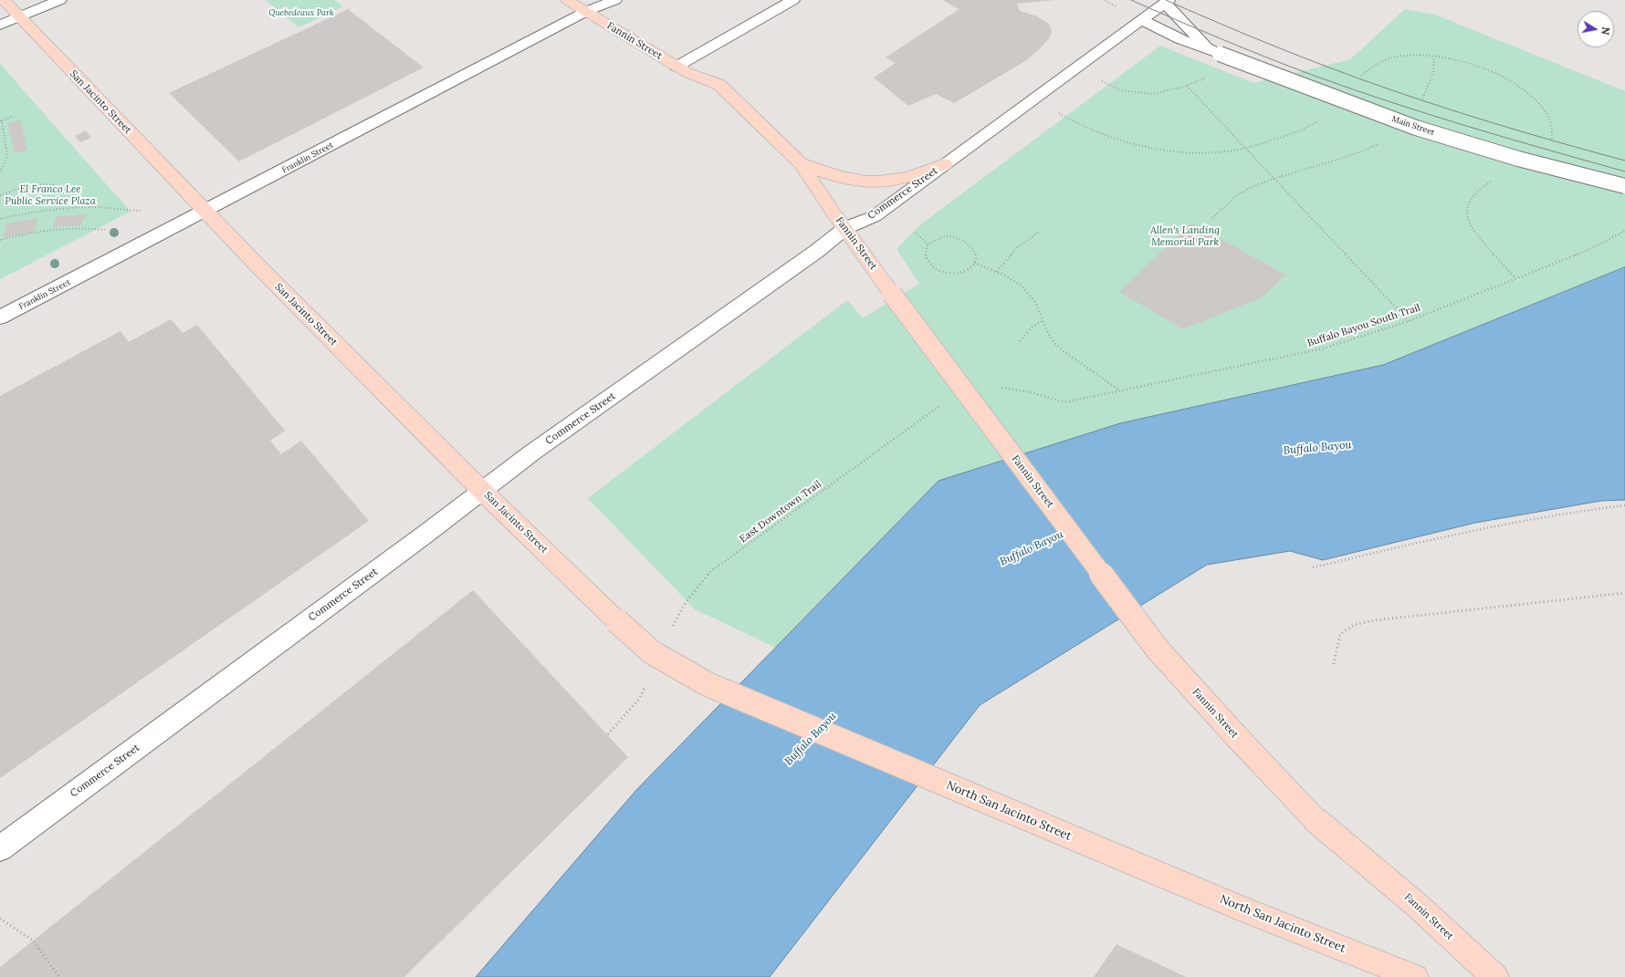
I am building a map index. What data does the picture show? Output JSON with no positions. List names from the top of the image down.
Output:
{
  "streets": {
    "main road": ["Fannin Street", "San Jacinto Street", "North San Jacinto Street"],
    "street": ["Main Street", "Franklin Street", "Commerce Street"],
    "path": ["Buffalo Bayou South Trail", "East Downtown Trail"]
  },
  "crossings": [
    ["Fannin Street", "Franklin Street"],
    ["Fannin Street", "Commerce Street"],
    ["San Jacinto Street", "Franklin Street"],
    ["San Jacinto Street", "Commerce Street"],
    ["San Jacinto Street", "North San Jacinto Street"],
    ["Main Street", "Commerce Street"]
  ],
  "water": ["Buffalo Bayou"],
  "parks": ["Quebedeaux Park", "El Franco Lee Public Service Plaza", "Allen's Landing Memorial Park"],
  "north": "right"
}
